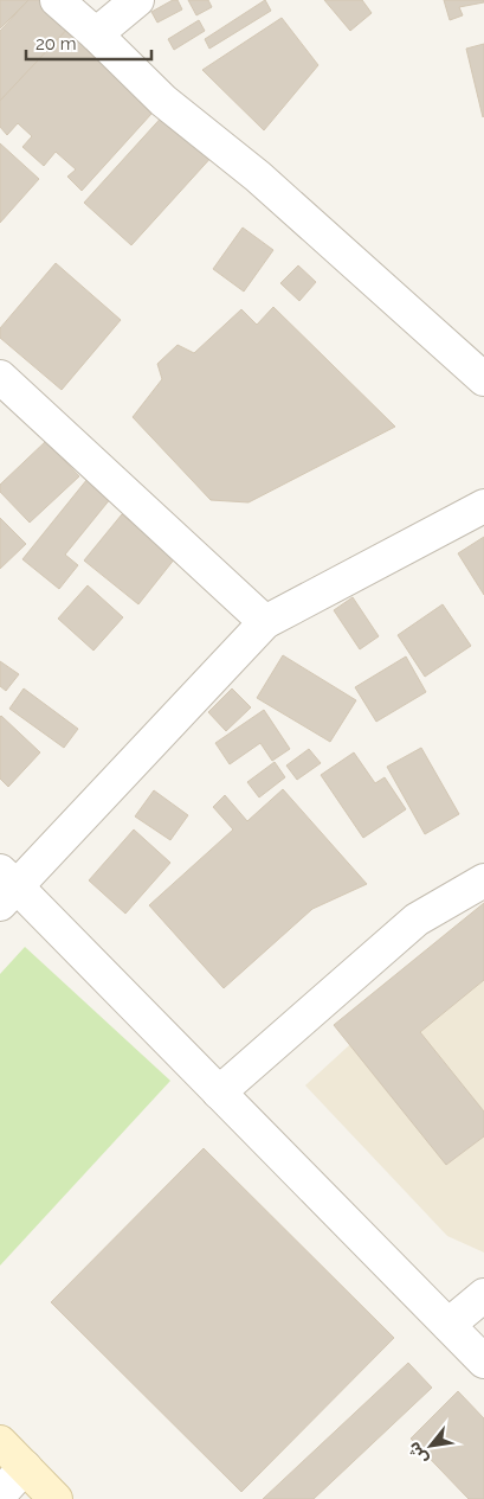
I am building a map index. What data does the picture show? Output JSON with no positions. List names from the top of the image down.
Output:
{
  "scale_bar": "20 m",
  "north": "bottom left"
}
